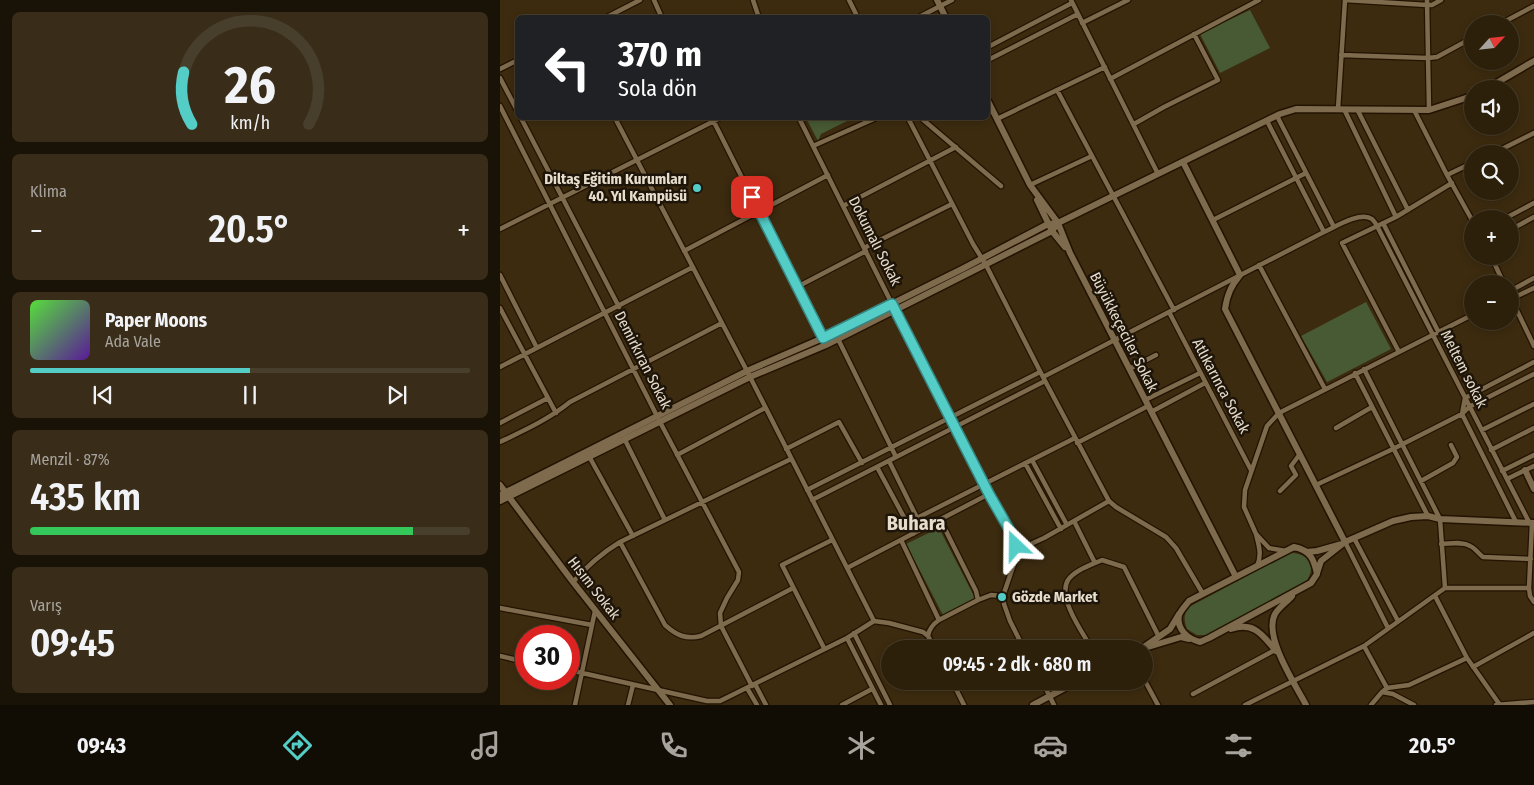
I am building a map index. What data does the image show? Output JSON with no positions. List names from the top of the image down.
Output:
{
  "streets": {
    "street": [
      "Dokumalı Sokak",
      "Büyükkeçeciler Sokak",
      "Demirkıran Sokak",
      "Meltem sokak",
      "Atlıkarınca Sokak",
      "Hısım Sokak"
    ]
  },
  "districts": ["Buhara"],
  "places": ["Diltaş Eğitim Kurumları 40. Yıl Kampüsü", "Gözde Market"],
  "north": "top right",
  "page": {
    "map_buttons": ["+", "−"],
    "turn": ["370 m", "Sola dön"],
    "tile": [
      "Klima",
      ["Menzil · 87%", "435 km"],
      ["Varış", "09:45"]
    ],
    "heat": ["−", "20.5°", "+"],
    "song": ["Paper Moons", "Ada Vale"],
    "limit": "30",
    "trip": "09:45 · 2 dk · 680 m",
    "tabs": ["09:43", "20.5°"],
    "gauge": ["26", "km/h"]
  }
}
